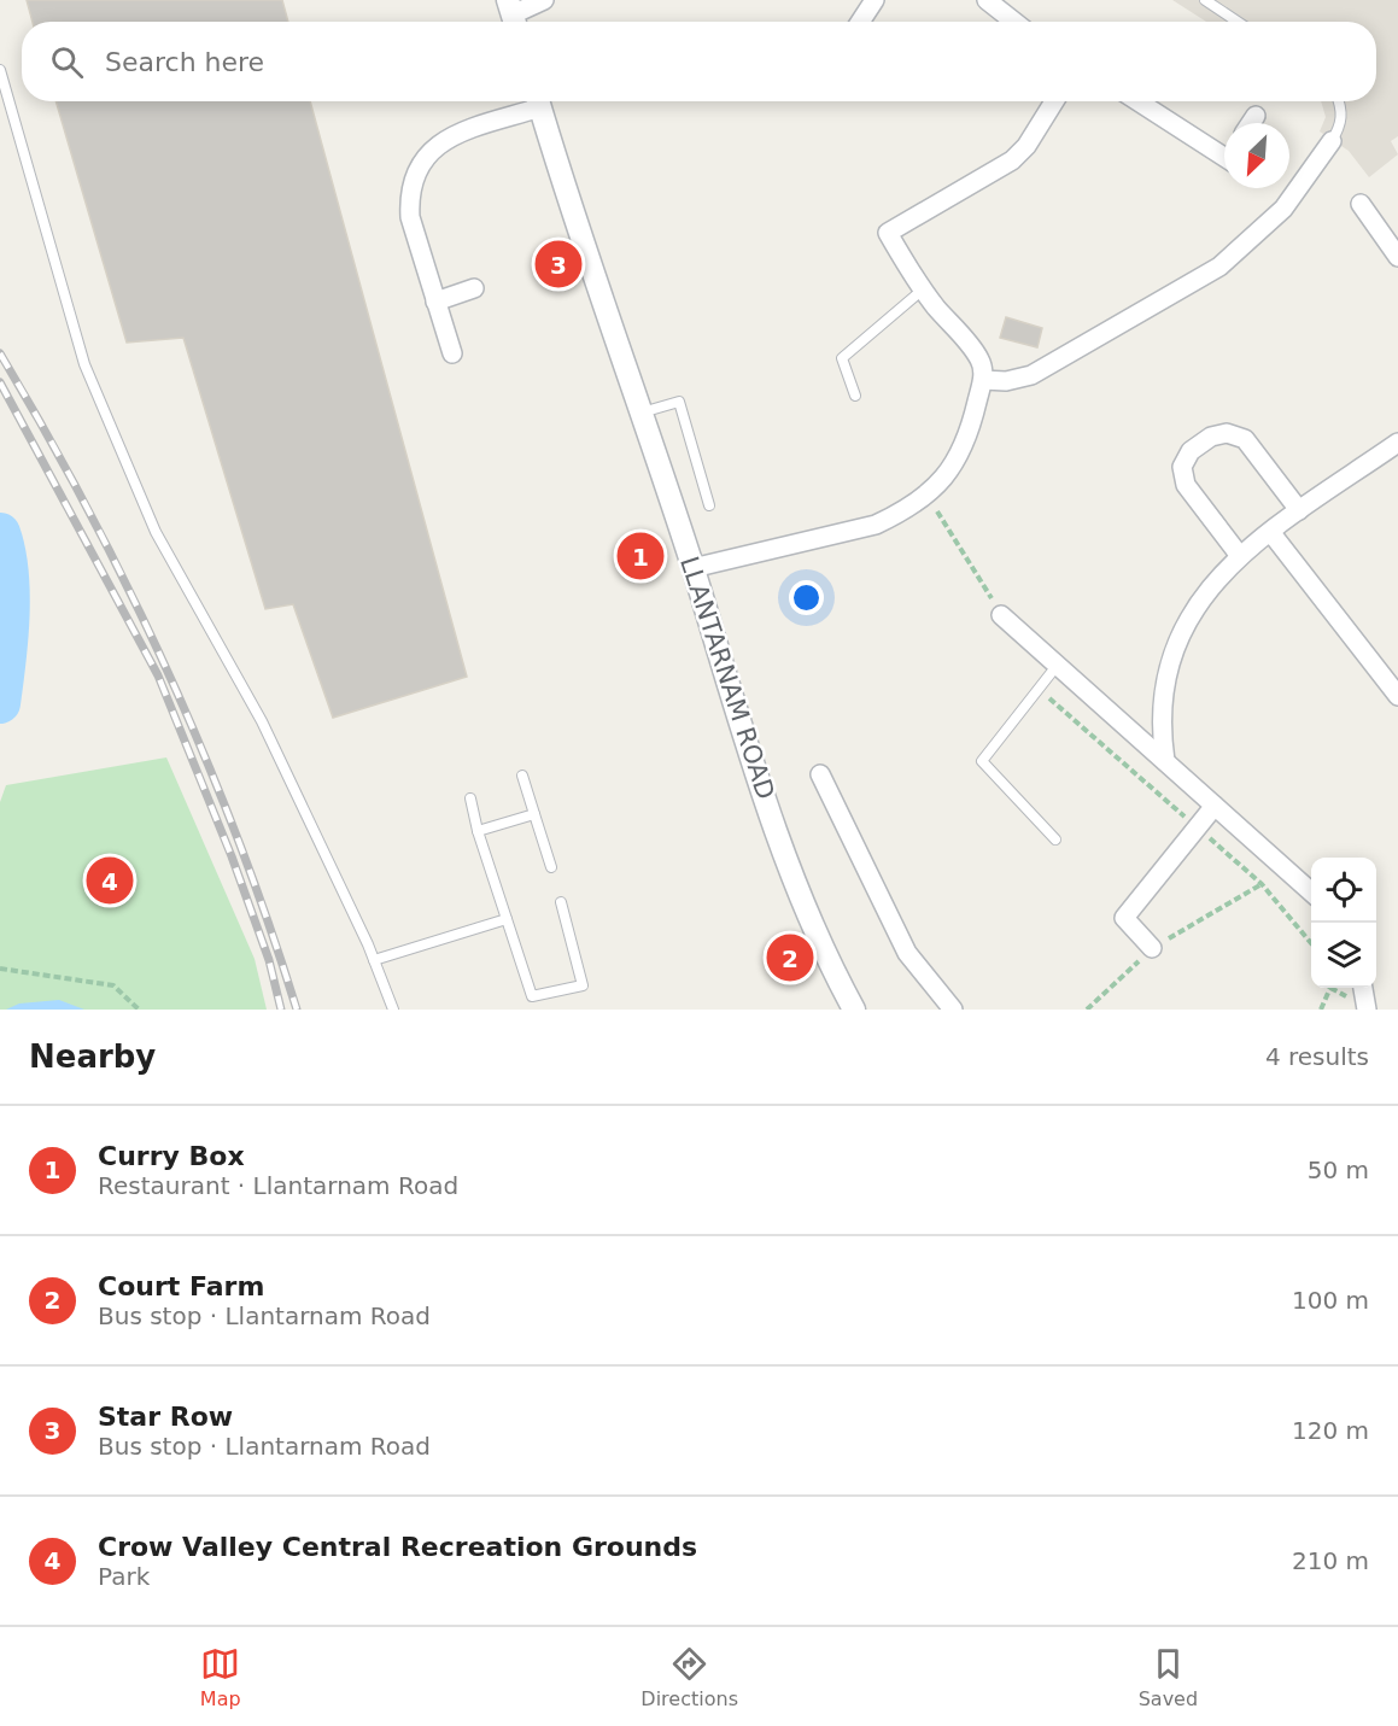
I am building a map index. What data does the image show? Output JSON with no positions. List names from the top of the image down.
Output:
{
  "streets": {
    "street": ["LLANTARNAM ROAD"]
  },
  "north": "bottom left",
  "page": {
    "search": "Search here",
    "pins": [
      "3",
      "1",
      "4",
      "2"
    ],
    "heading": ["Nearby", "4 results"],
    "list": [
      {
        "mark": "1",
        "name": "Curry Box",
        "note": "Restaurant · Llantarnam Road",
        "value": "50 m"
      },
      {
        "mark": "2",
        "name": "Court Farm",
        "note": "Bus stop · Llantarnam Road",
        "value": "100 m"
      },
      {
        "mark": "3",
        "name": "Star Row",
        "note": "Bus stop · Llantarnam Road",
        "value": "120 m"
      },
      {
        "mark": "4",
        "name": "Crow Valley Central Recreation Grounds",
        "note": "Park",
        "value": "210 m"
      }
    ],
    "nav": ["Map", "Directions", "Saved"]
  }
}
